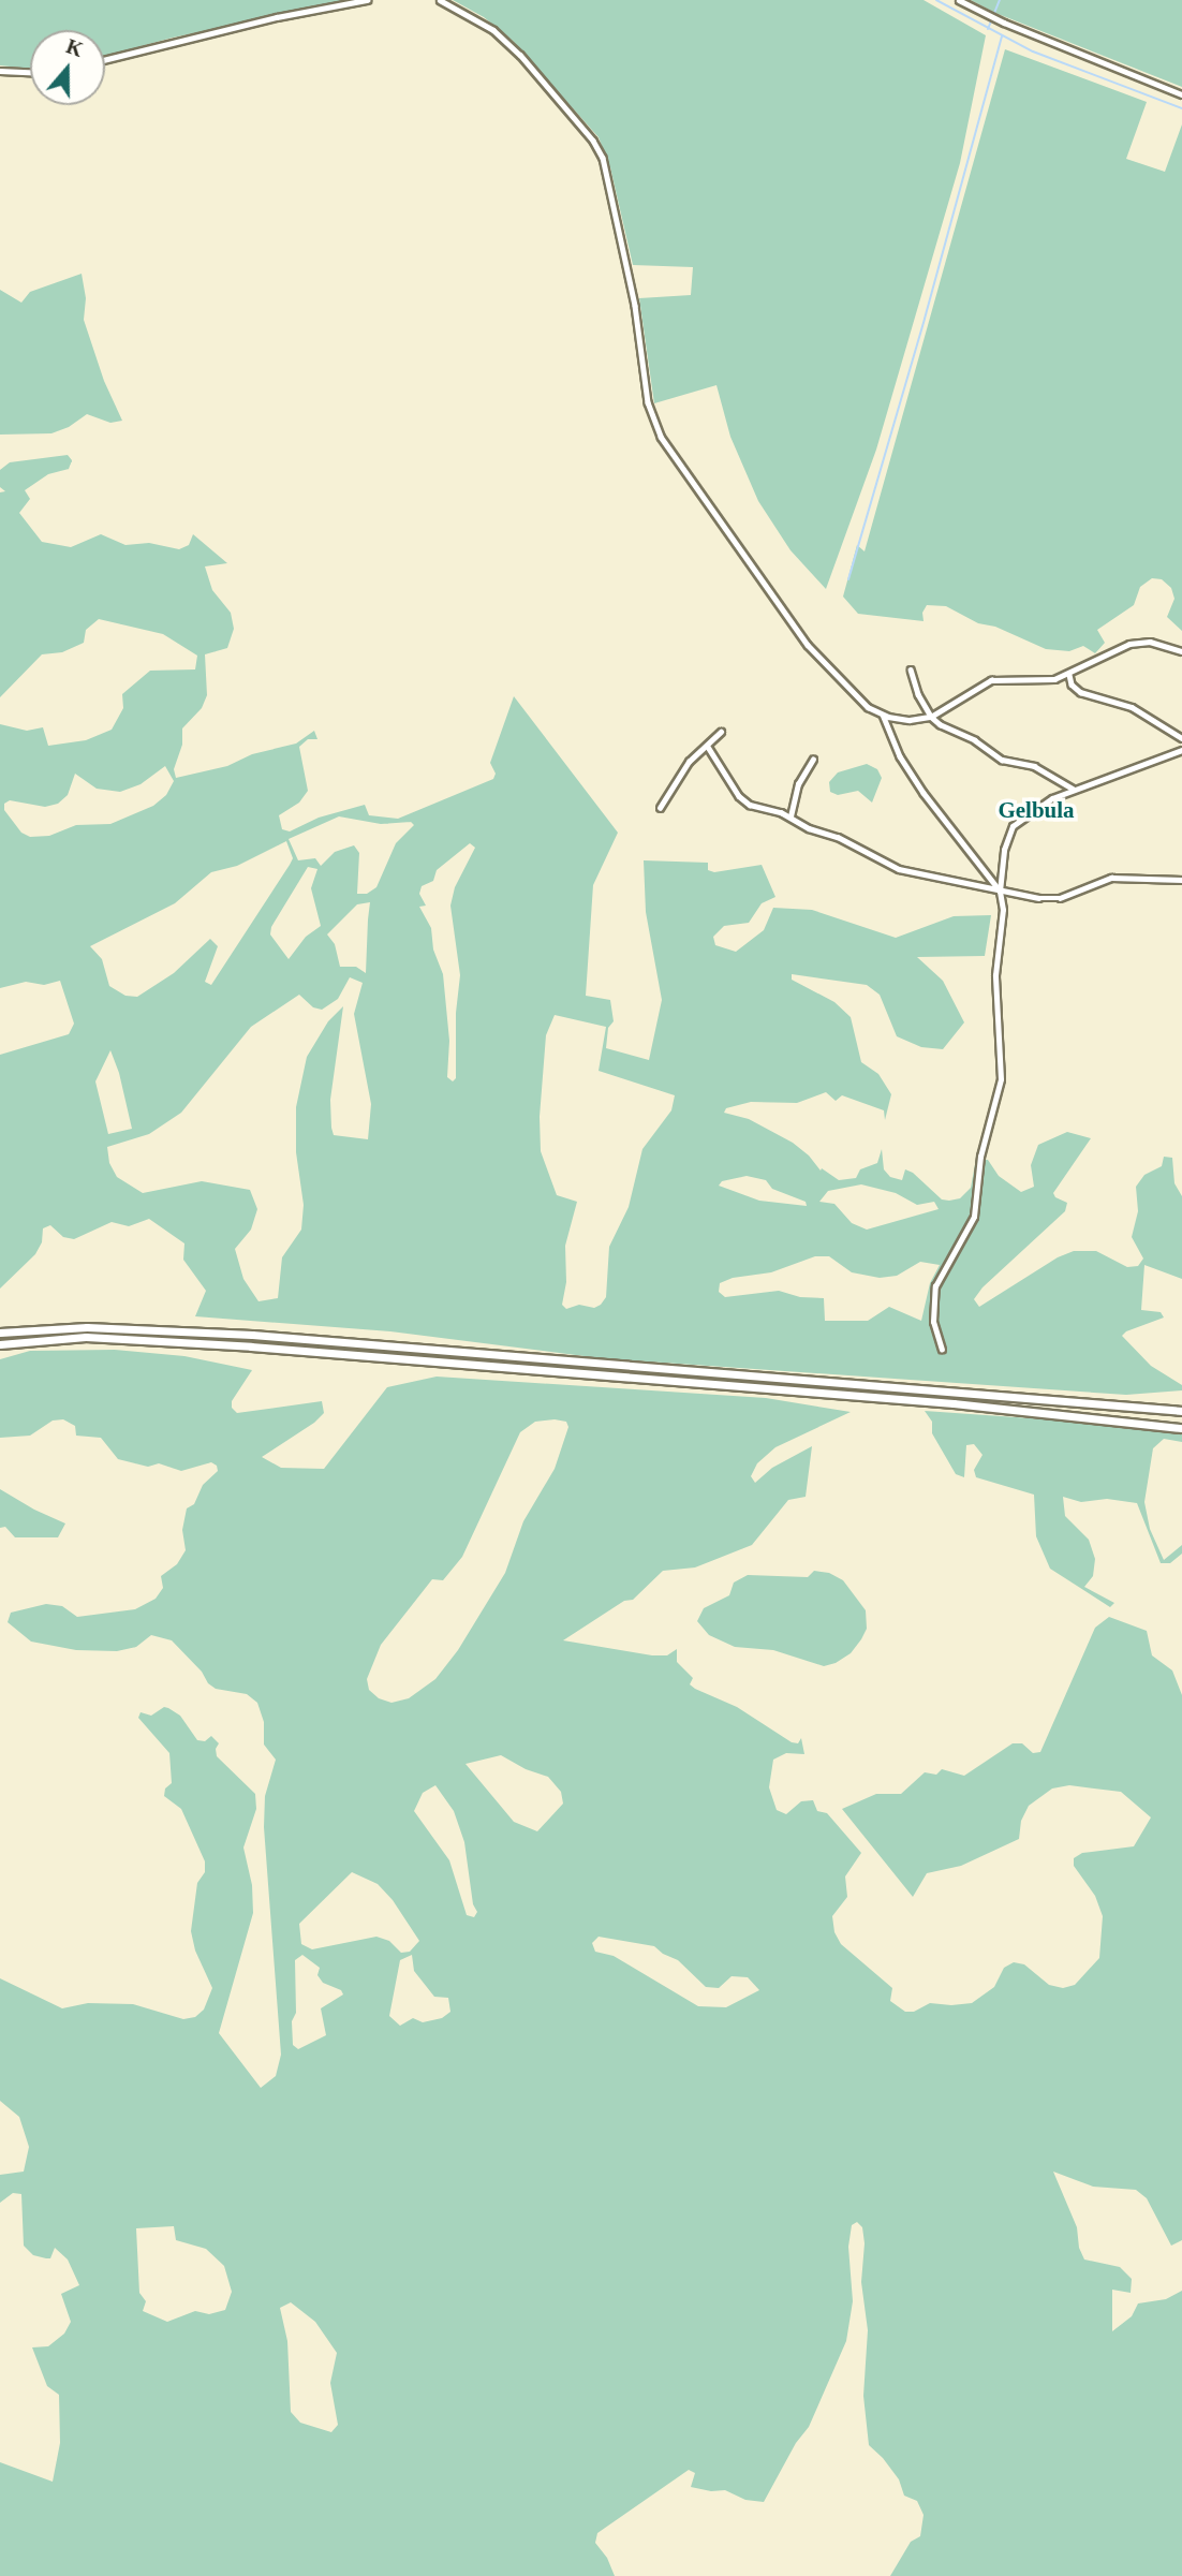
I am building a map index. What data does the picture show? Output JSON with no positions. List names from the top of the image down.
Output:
{
  "districts": ["Gelbula"],
  "north": "top"
}
